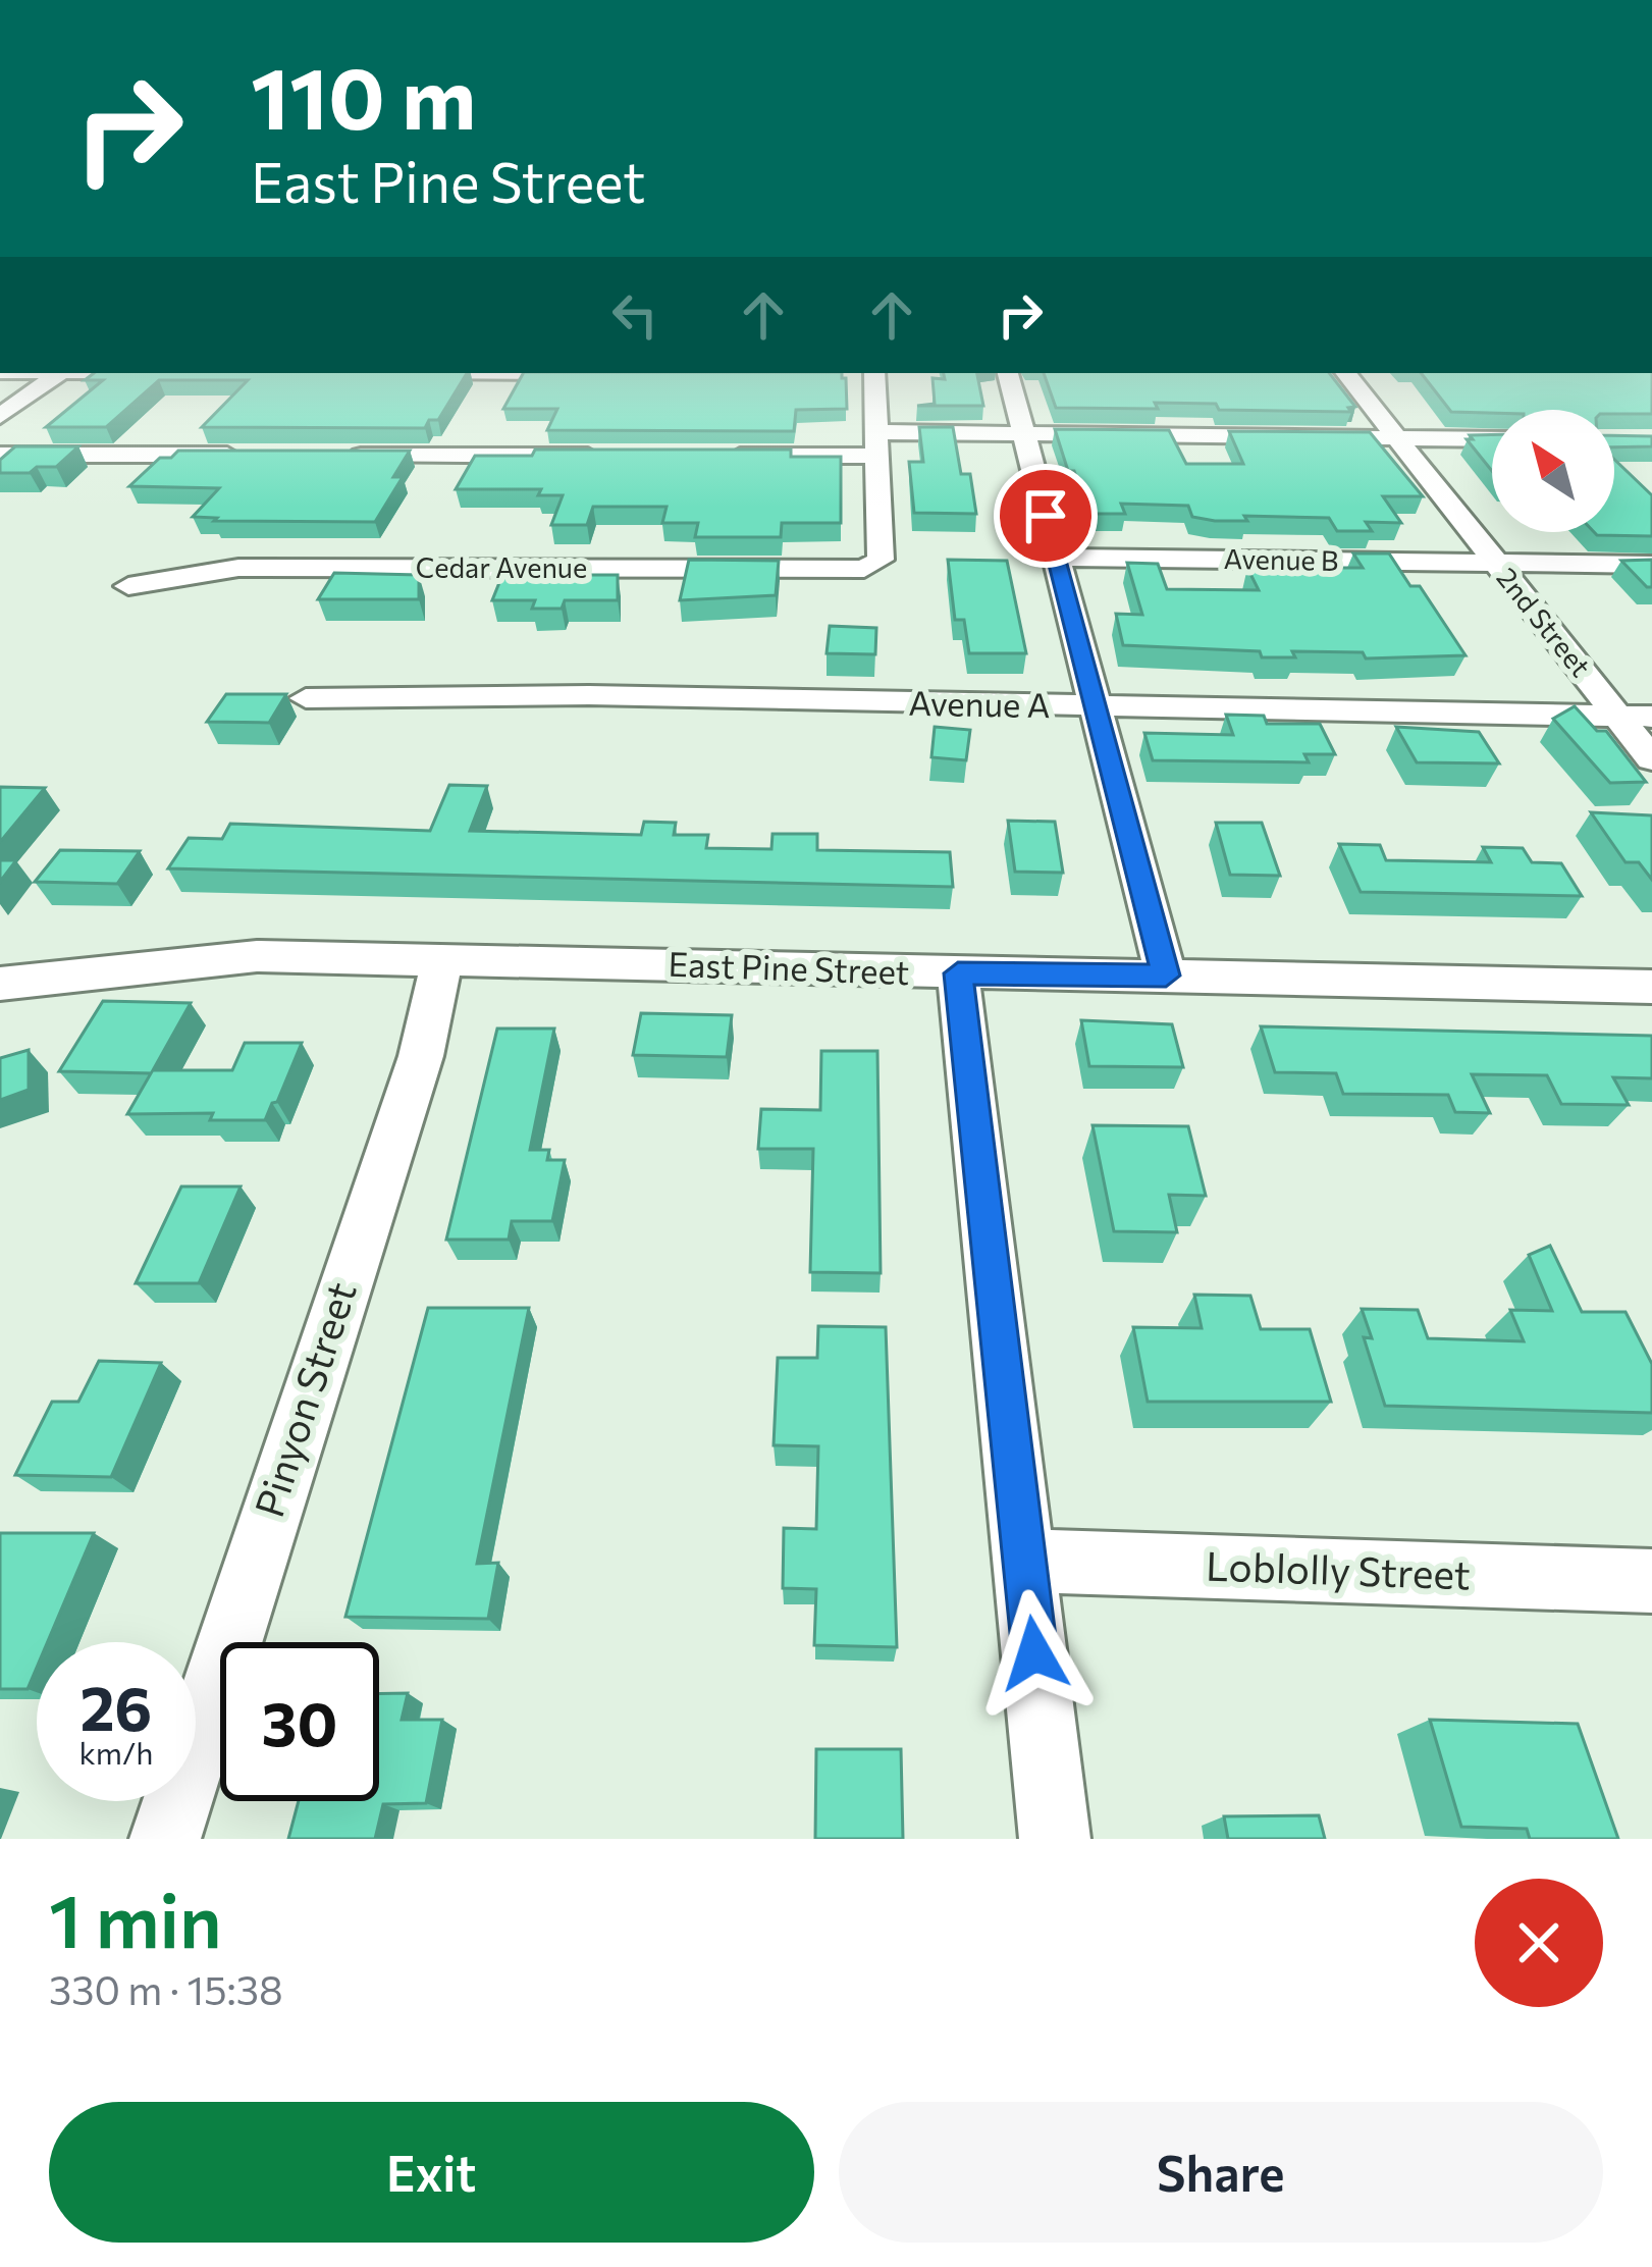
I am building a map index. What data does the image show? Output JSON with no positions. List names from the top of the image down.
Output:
{
  "streets": {
    "street": [
      "Avenue B",
      "Cedar Avenue",
      "2nd Street",
      "Avenue A",
      "East Pine Street",
      "Pinyon Street",
      "Loblolly Street"
    ]
  },
  "crossings": [
    ["Avenue B", "2nd Street"],
    ["2nd Street", "Avenue A"],
    ["East Pine Street", "Pinyon Street"]
  ],
  "north": "top left",
  "page": {
    "turn": ["110 m", "East Pine Street"],
    "speed": "26 km/h",
    "limit": "30",
    "heading": ["1 min", "330 m · 15:38"],
    "buttons": ["Exit", "Share"]
  }
}
